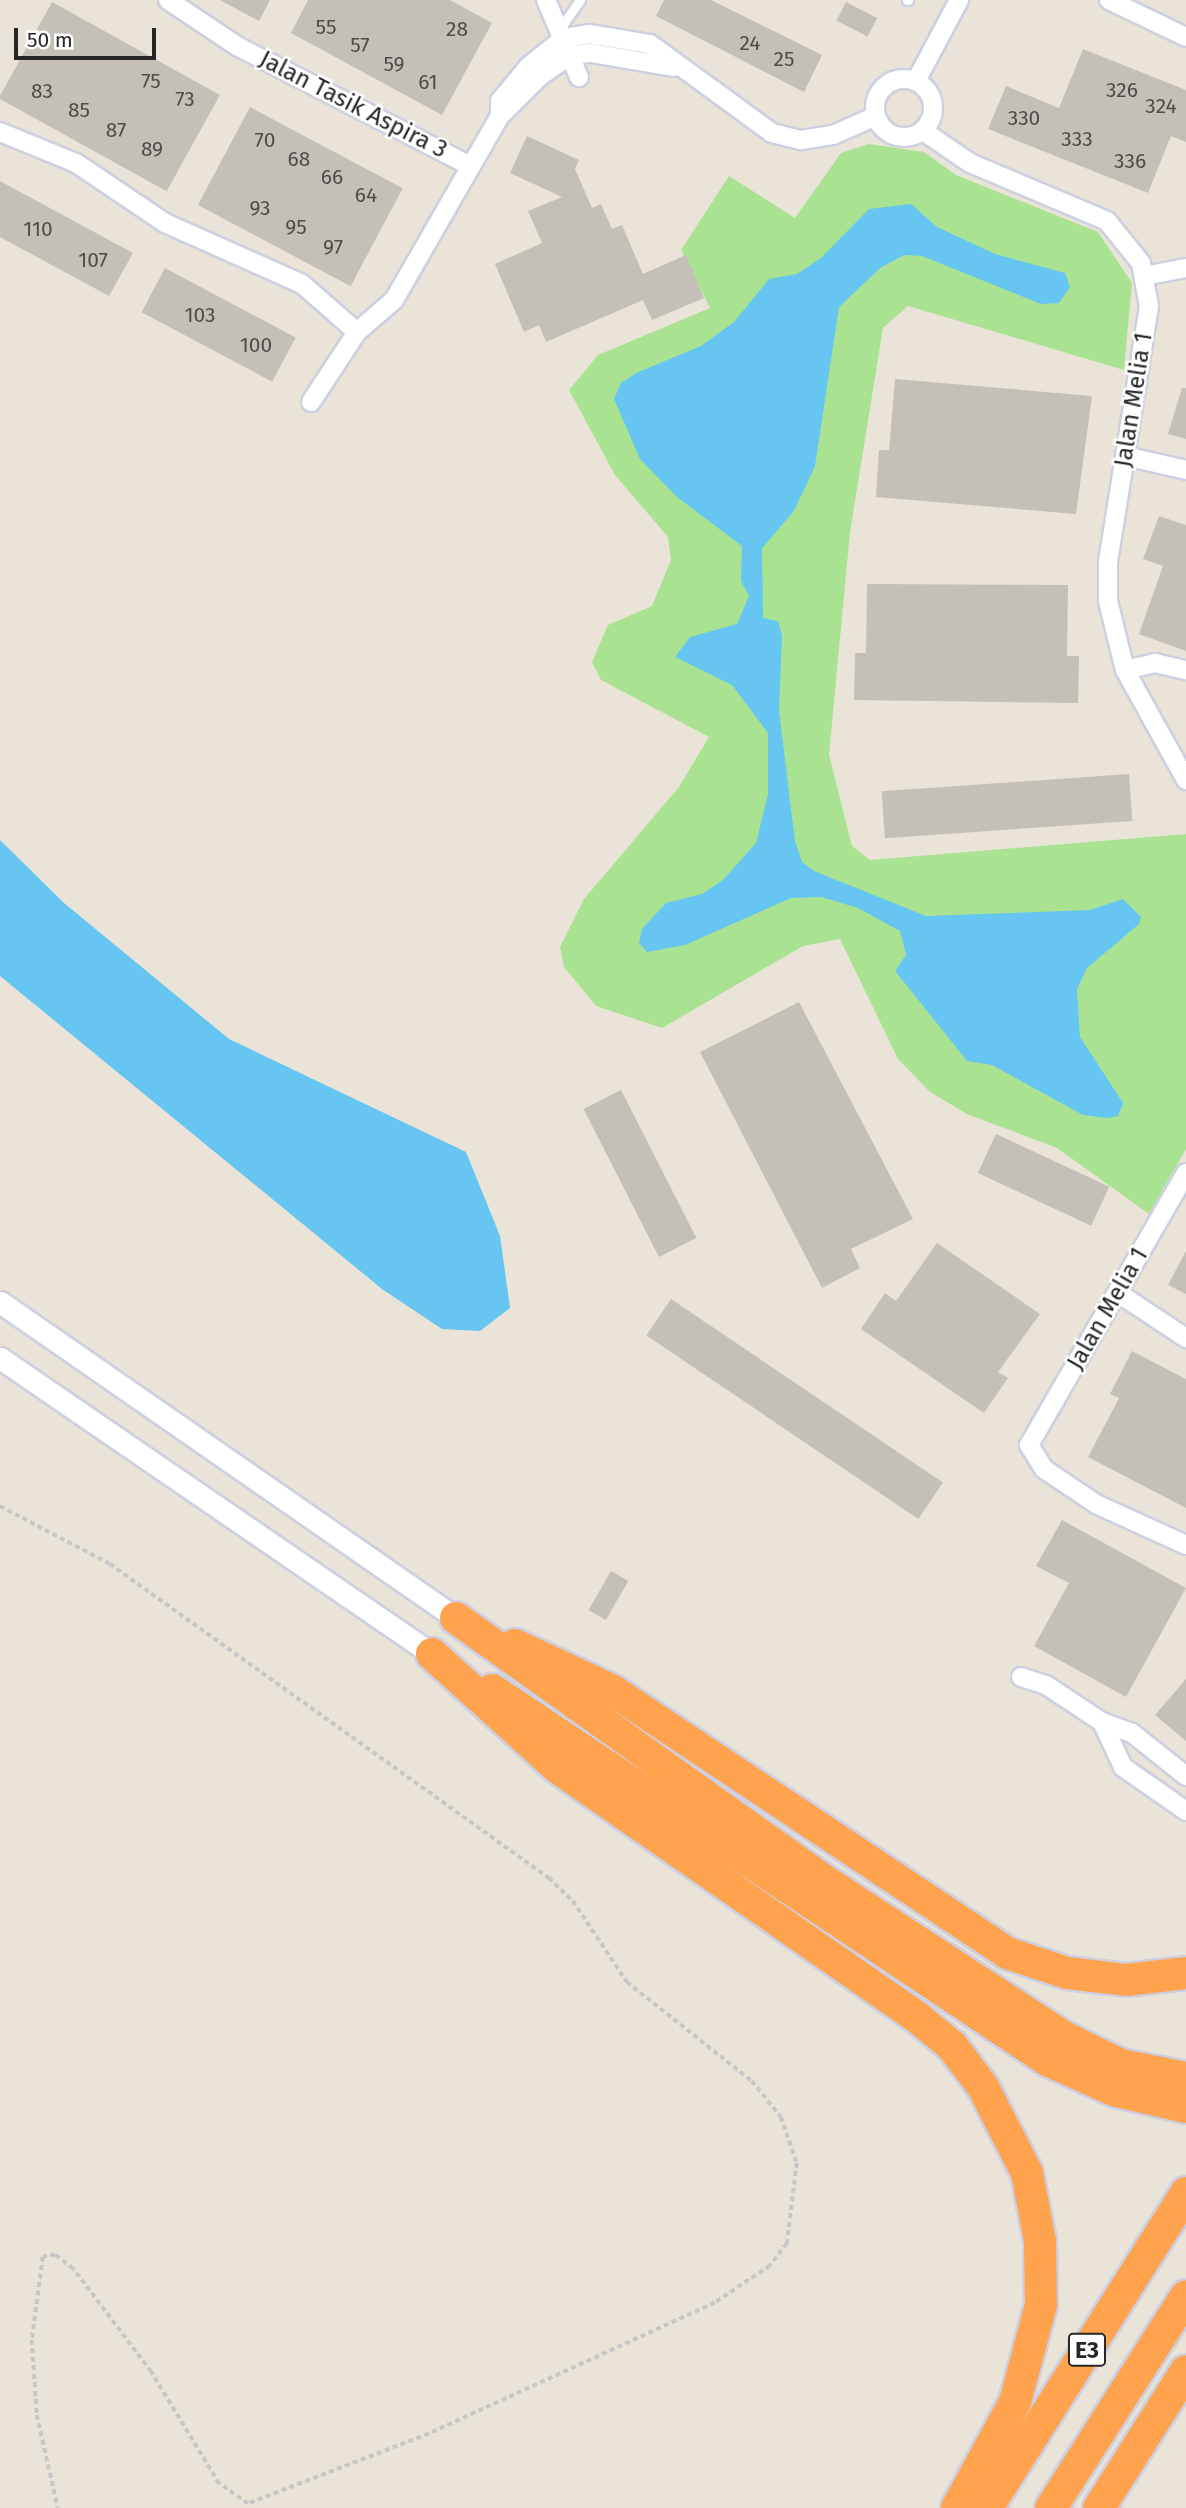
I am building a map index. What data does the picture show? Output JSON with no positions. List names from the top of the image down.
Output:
{
  "streets": {
    "highway": ["E3"],
    "street": ["Jalan Tasik Aspira 3", "Jalan Melia 1"]
  },
  "house_numbers": [
    "55",
    "28",
    "24",
    "57",
    "25",
    "59",
    "75",
    "61",
    "326",
    "83",
    "73",
    "324",
    "85",
    "330",
    "87",
    "333",
    "70",
    "89",
    "68",
    "336",
    "66",
    "64",
    "93",
    "95",
    "110",
    "97",
    "107",
    "103",
    "100"
  ],
  "scale_bar": "50 m"
}
